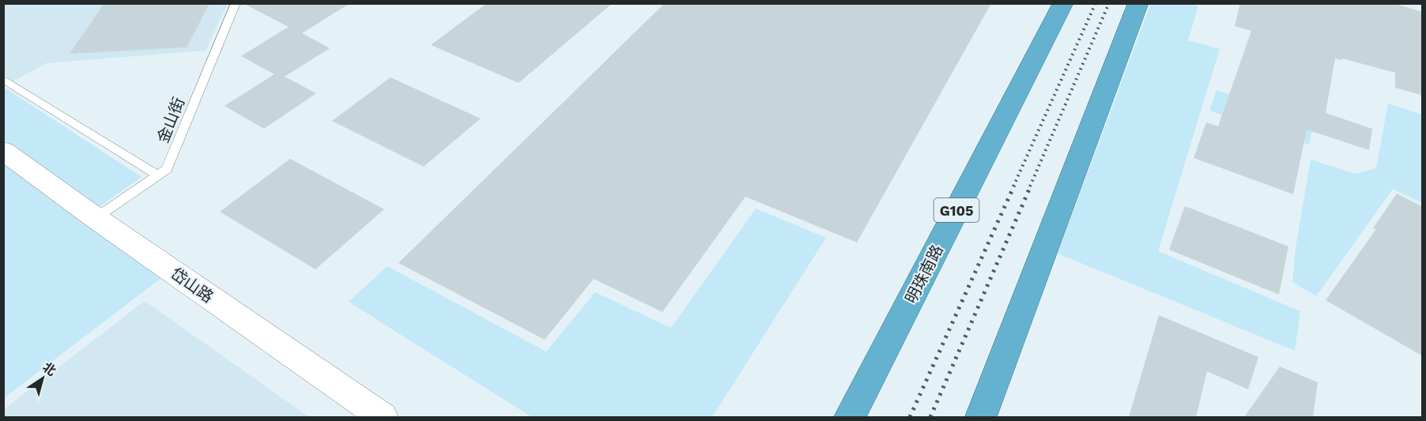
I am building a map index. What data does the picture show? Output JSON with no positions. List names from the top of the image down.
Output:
{
  "streets": {
    "highway": ["G105", "明珠南路"],
    "street": ["岱山路"],
    "lane": ["金山街"]
  },
  "crossings": [
    ["金山街", "岱山路"]
  ],
  "north": "top right"
}
